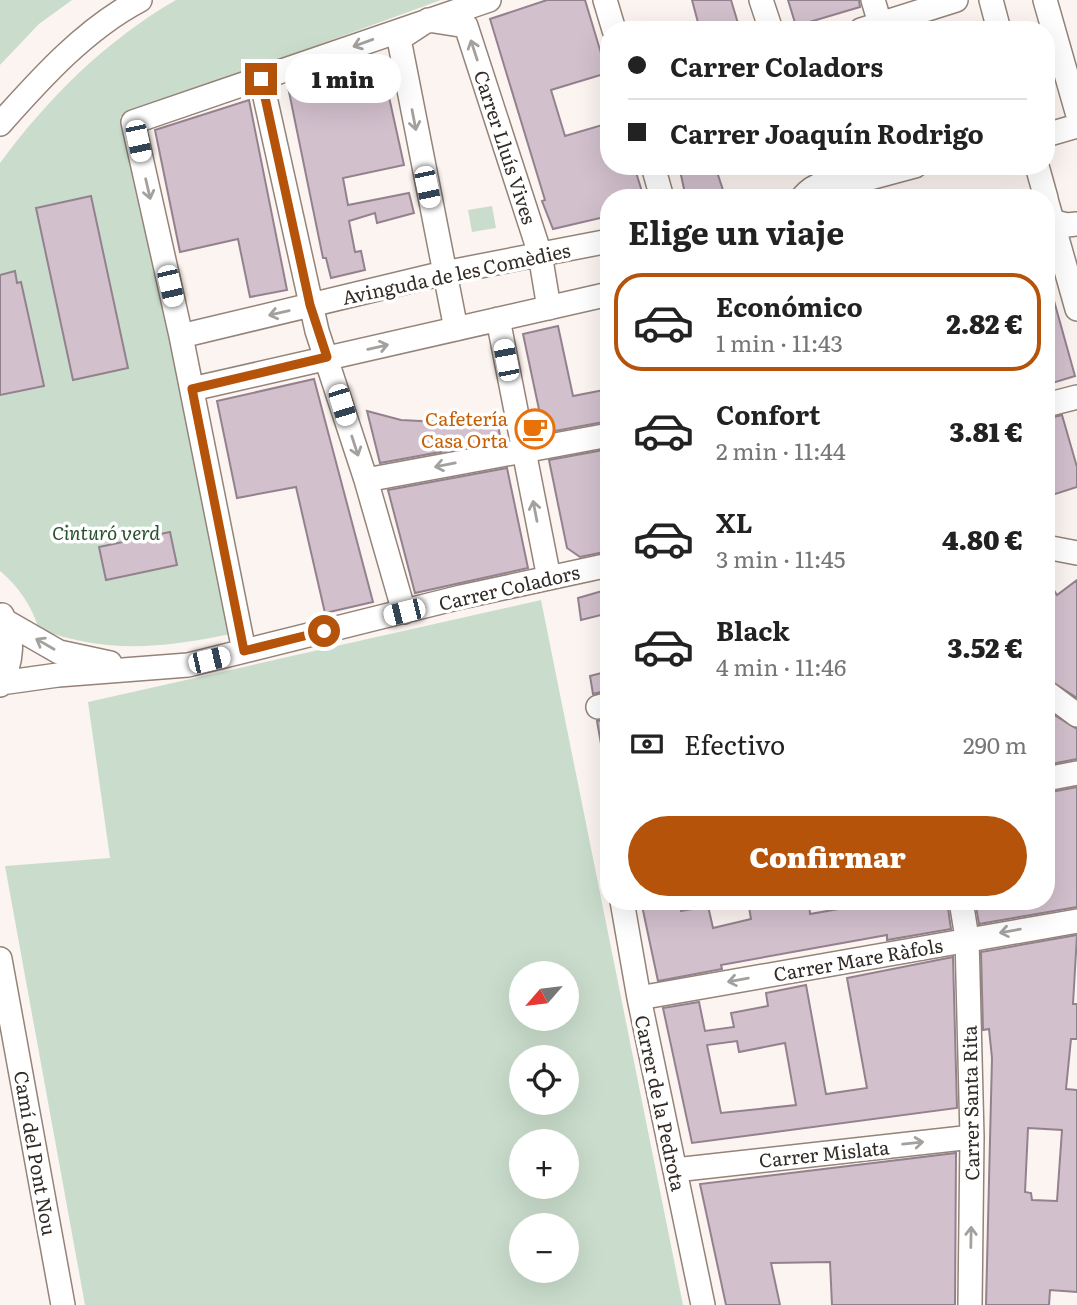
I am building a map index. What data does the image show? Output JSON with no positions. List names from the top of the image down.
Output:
{
  "streets": {
    "street": [
      "Carrer Lluís Vives",
      "Avinguda de les Comèdies",
      "Carrer Coladors",
      "Carrer Mare Ràfols",
      "Carrer de la Pedrota",
      "Carrer Santa Rita",
      "Camí del Pont Nou",
      "Carrer Mislata"
    ]
  },
  "crossings": [
    ["Carrer Lluís Vives", "Avinguda de les Comèdies"],
    ["Carrer Mare Ràfols", "Carrer de la Pedrota"],
    ["Carrer Mare Ràfols", "Carrer Santa Rita"],
    ["Carrer de la Pedrota", "Carrer Mislata"],
    ["Carrer Santa Rita", "Carrer Mislata"]
  ],
  "one_way": [
    "Carrer Lluís Vives",
    "Carrer Mare Ràfols",
    "Carrer Santa Rita",
    "Carrer Mislata"
  ],
  "parks": ["Cinturó verd"],
  "places": {
    "cafe": ["Cafetería Casa Orta"]
  },
  "north": "bottom left",
  "page": {
    "banner": ["Carrer Coladors", "Carrer Joaquín Rodrigo"],
    "bubble": "1 min",
    "heading": "Elige un viaje",
    "list": [
      {
        "name": "Económico",
        "note": "1 min · 11:43",
        "value": "2.82 €"
      },
      {
        "name": "Confort",
        "note": "2 min · 11:44",
        "value": "3.81 €"
      },
      {
        "name": "XL",
        "note": "3 min · 11:45",
        "value": "4.80 €"
      },
      {
        "name": "Black",
        "note": "4 min · 11:46",
        "value": "3.52 €"
      }
    ],
    "pay": ["Efectivo", "290 m"],
    "buttons": "Confirmar",
    "map_buttons": ["+", "−"]
  }
}
